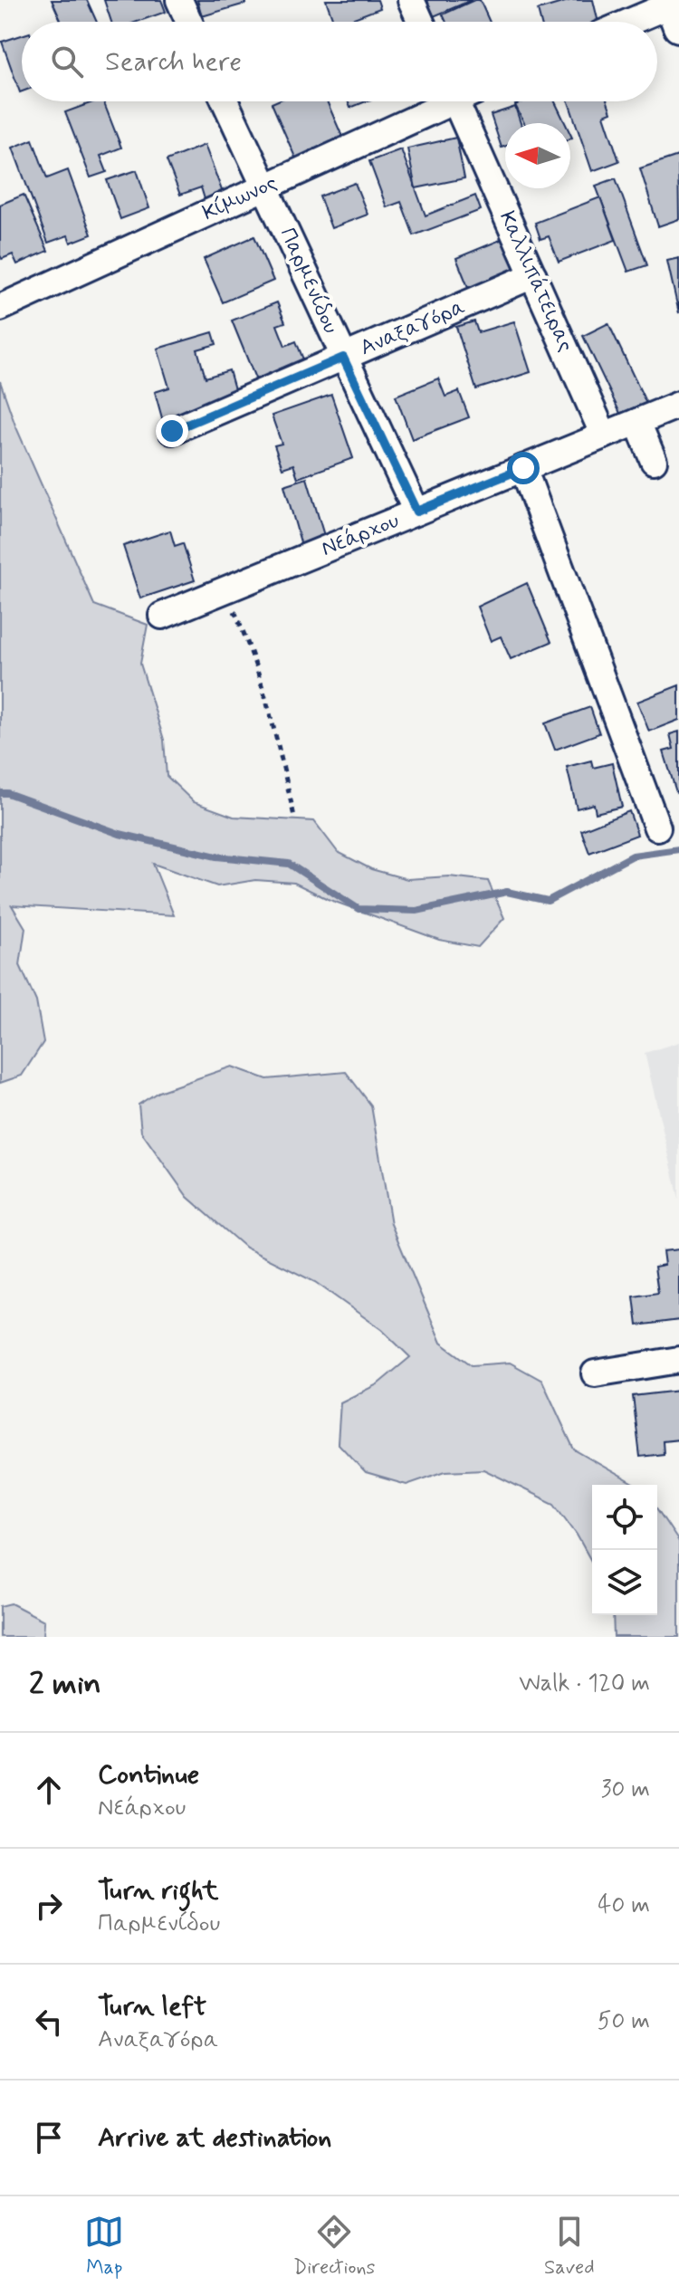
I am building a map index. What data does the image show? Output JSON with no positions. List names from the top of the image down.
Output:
{
  "streets": {
    "street": [
      "Κίμωνος",
      "Παρμενίδου",
      "Καλλιπάτειρας",
      "Αναξαγόρα",
      "Νεάρχου"
    ]
  },
  "crossings": [
    ["Κίμωνος", "Παρμενίδου"],
    ["Παρμενίδου", "Αναξαγόρα"],
    ["Παρμενίδου", "Νεάρχου"],
    ["Καλλιπάτειρας", "Αναξαγόρα"],
    ["Καλλιπάτειρας", "Νεάρχου"]
  ],
  "north": "left",
  "page": {
    "search": "Search here",
    "heading": ["2 min", "Walk · 120 m"],
    "list": [
      ["Continue", "Νεάρχου", "30 m"],
      ["Turn right", "Παρμενίδου", "40 m"],
      ["Turn left", "Αναξαγόρα", "50 m"],
      "Arrive at destination"
    ],
    "nav": ["Map", "Directions", "Saved"]
  }
}
